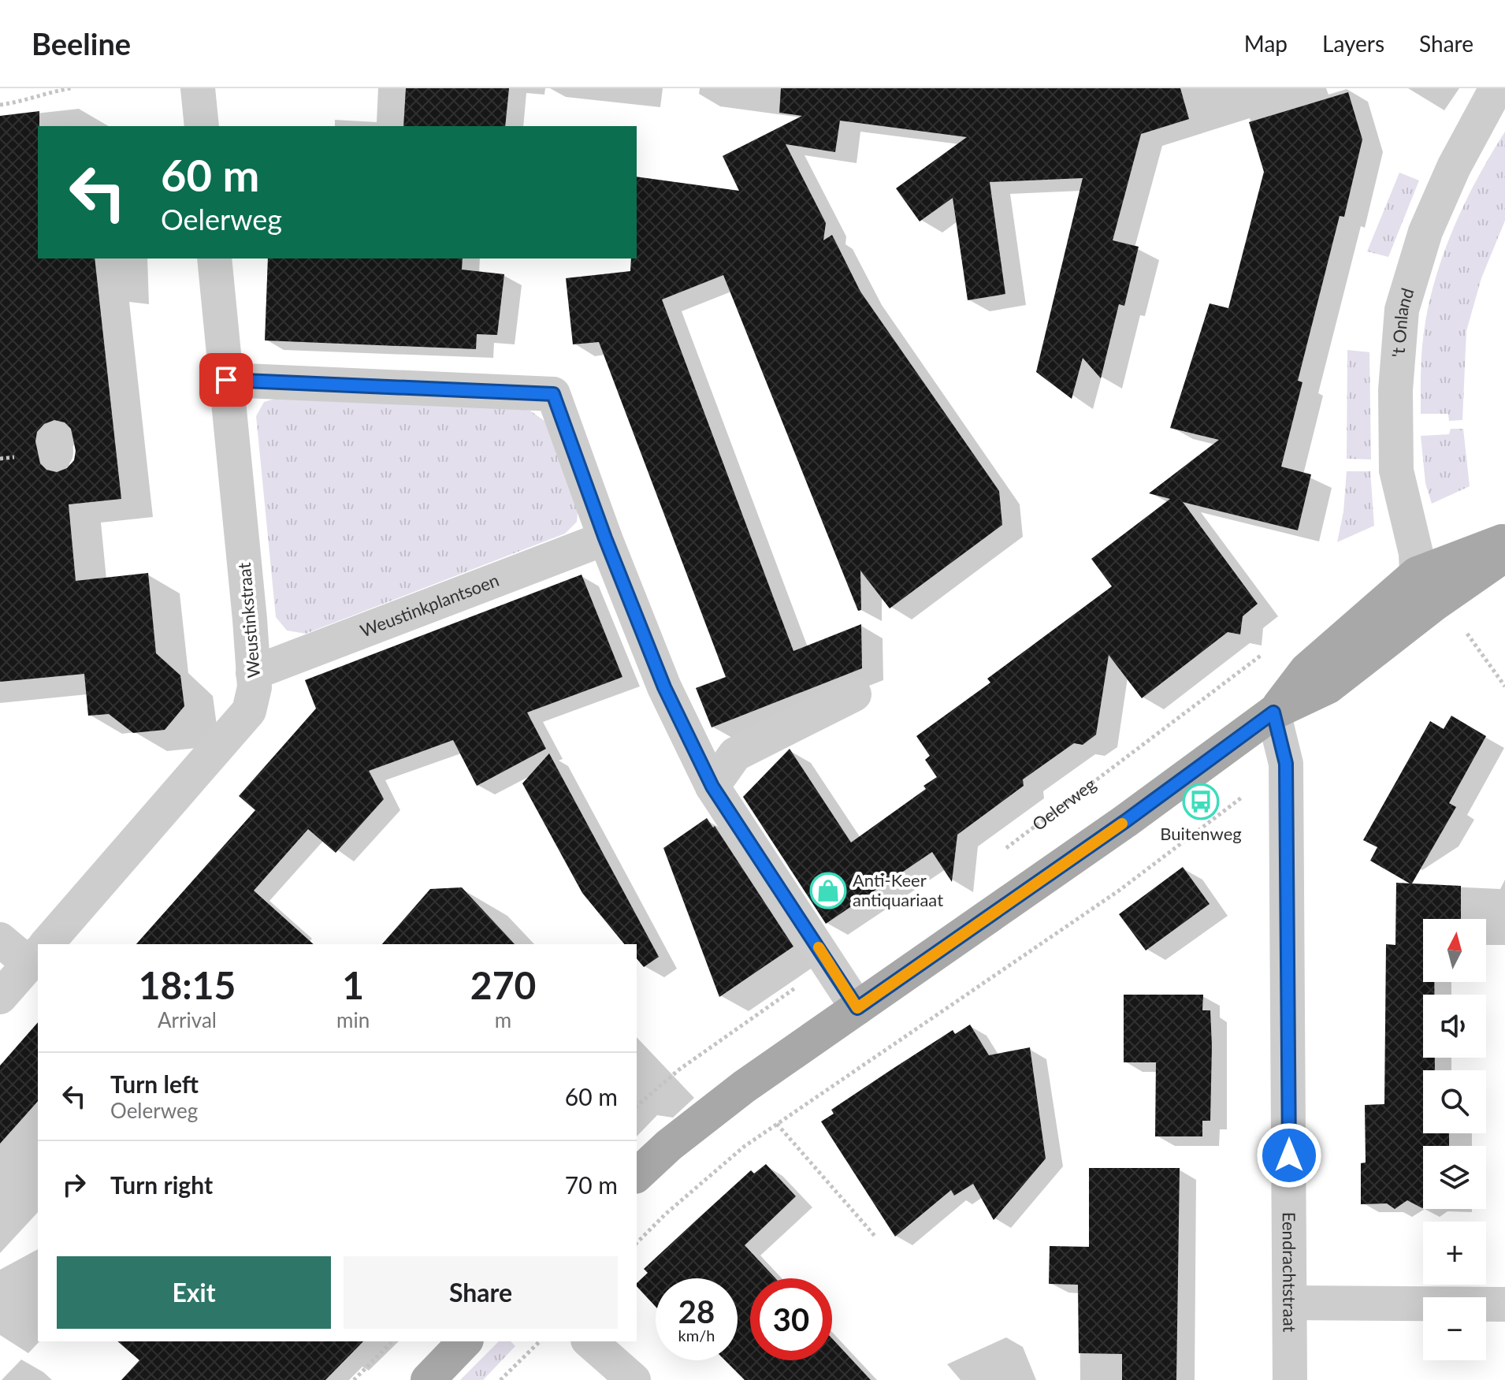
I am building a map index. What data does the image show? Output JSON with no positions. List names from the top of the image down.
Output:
{
  "streets": {
    "street": [
      "'t Onland",
      "Weustinkplantsoen",
      "Weustinkstraat",
      "Eendrachtstraat"
    ],
    "path": ["Oelerweg"]
  },
  "crossings": [
    ["Weustinkplantsoen", "Weustinkstraat"]
  ],
  "places": {
    "bus stop": ["Buitenweg"],
    "shop": ["Anti-Keer antiquariaat"]
  },
  "north": "top",
  "page": {
    "header": "Beeline",
    "nav": ["Map", "Layers", "Share"],
    "turn": ["60 m", "Oelerweg"],
    "map_buttons": ["+", "−"],
    "eta": [
      "18:15",
      "Arrival",
      "1",
      "min",
      "270",
      "m"
    ],
    "list": [
      {
        "name": "Turn left",
        "note": "Oelerweg",
        "value": "60 m"
      },
      {
        "name": "Turn right",
        "value": "70 m"
      }
    ],
    "buttons": ["Exit", "Share"],
    "speed": "28 km/h",
    "limit": "30"
  }
}
